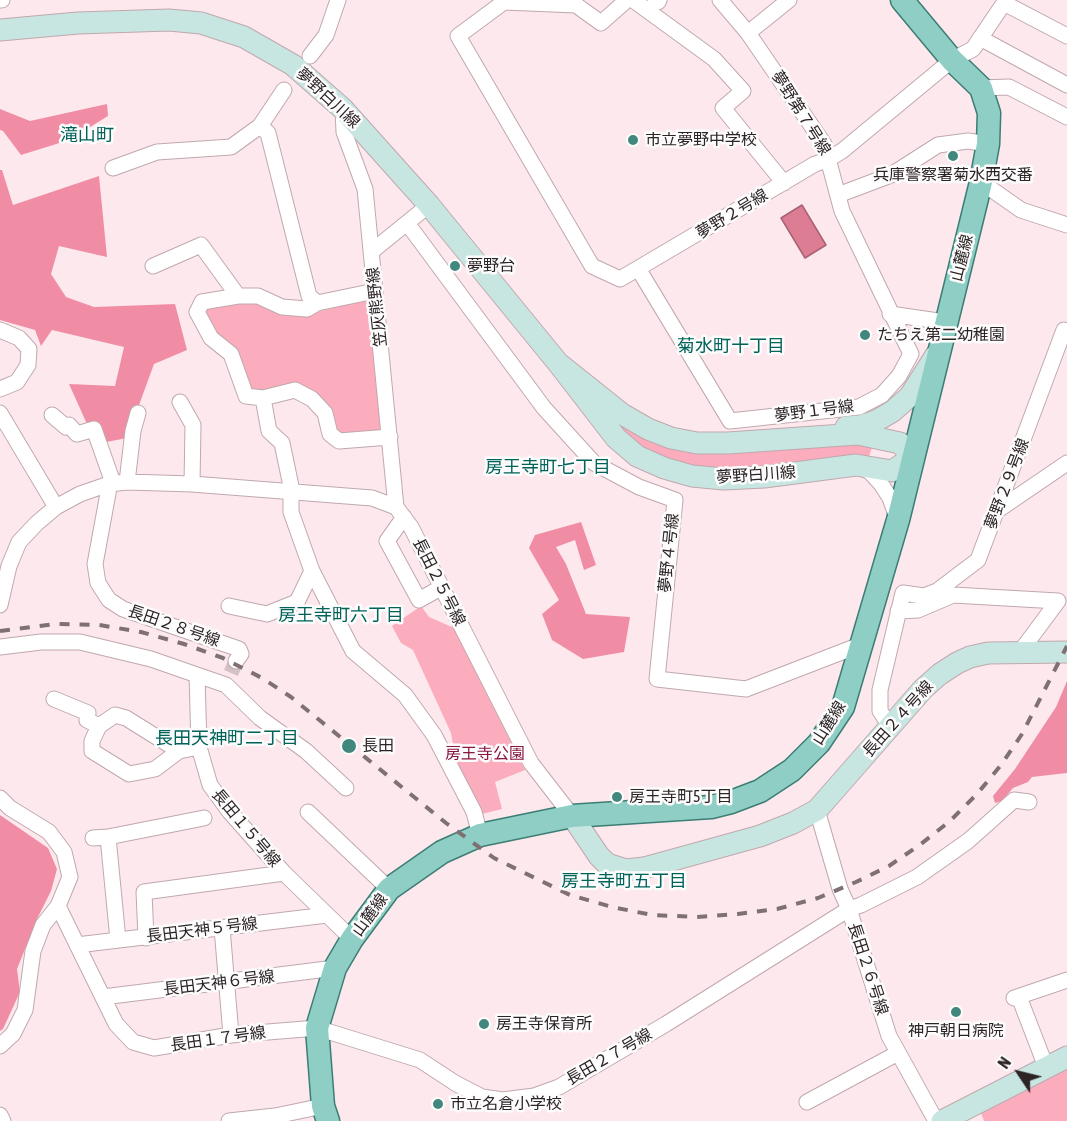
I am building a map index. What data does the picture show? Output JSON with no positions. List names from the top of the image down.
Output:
{
  "streets": {
    "main road": ["山麓線"],
    "street": [
      "夢野白川線",
      "夢野第７号線",
      "夢野２号線",
      "笠灰熊野線",
      "夢野１号線",
      "夢野２９号線",
      "夢野４号線",
      "長田２５号線",
      "長田２８号線",
      "長田２４号線",
      "長田１５号線",
      "長田天神５号線",
      "長田２６号線",
      "長田天神６号線",
      "長田１７号線",
      "長田２７号線"
    ]
  },
  "crossings": [
    ["夢野白川線", "山麓線"],
    ["夢野白川線", "笠灰熊野線"],
    ["夢野第７号線", "夢野２号線"],
    ["夢野第７号線", "夢野１号線"],
    ["夢野２号線", "夢野１号線"],
    ["山麓線", "夢野４号線"],
    ["山麓線", "長田２５号線"],
    ["山麓線", "長田１５号線"],
    ["山麓線", "長田天神６号線"],
    ["山麓線", "長田１７号線"],
    ["山麓線", "長田２７号線"],
    ["笠灰熊野線", "長田２５号線"],
    ["長田２５号線", "長田２４号線"],
    ["長田２５号線", "長田２６号線"],
    ["長田２４号線", "長田２６号線"],
    ["長田１５号線", "長田天神５号線"],
    ["長田天神５号線", "長田１７号線"],
    ["長田２６号線", "長田２７号線"],
    ["長田天神６号線", "長田１７号線"],
    ["長田１７号線", "長田２７号線"]
  ],
  "districts": [
    "滝山町",
    "菊水町十丁目",
    "房王寺町七丁目",
    "房王寺町六丁目",
    "長田天神町二丁目",
    "房王寺町五丁目"
  ],
  "parks": ["房王寺公園"],
  "places": [
    "市立夢野中学校",
    "兵庫警察署菊水西交番",
    "夢野台",
    "たちえ第二幼稚園",
    "長田",
    "房王寺町5丁目",
    "神戸朝日病院",
    "房王寺保育所",
    "市立名倉小学校"
  ],
  "north": "top left"
}
